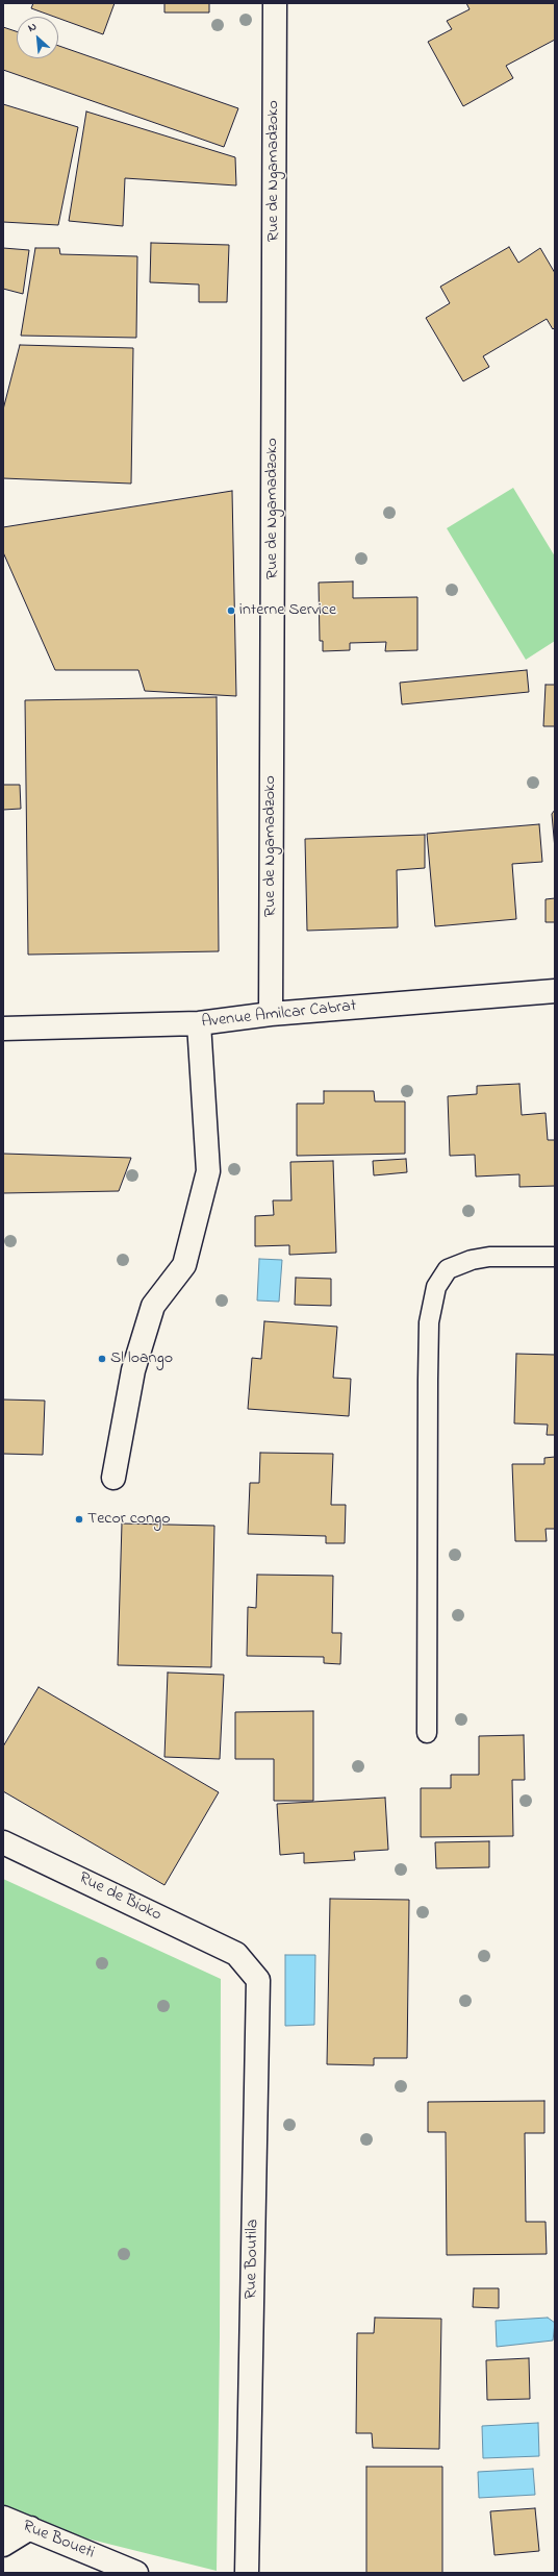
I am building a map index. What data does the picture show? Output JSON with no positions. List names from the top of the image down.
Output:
{
  "streets": {
    "street": [
      "Rue de Ngamadzoko",
      "Avenue Amilcar Cabrat",
      "Rue de Bioko",
      "Rue Boutila",
      "Rue Boueti"
    ]
  },
  "crossings": [
    ["Rue de Ngamadzoko", "Avenue Amilcar Cabrat"],
    ["Rue de Bioko", "Rue Boutila"]
  ],
  "places": ["interne Service", "Sl loango", "Tecor congo"],
  "north": "top left"
}
